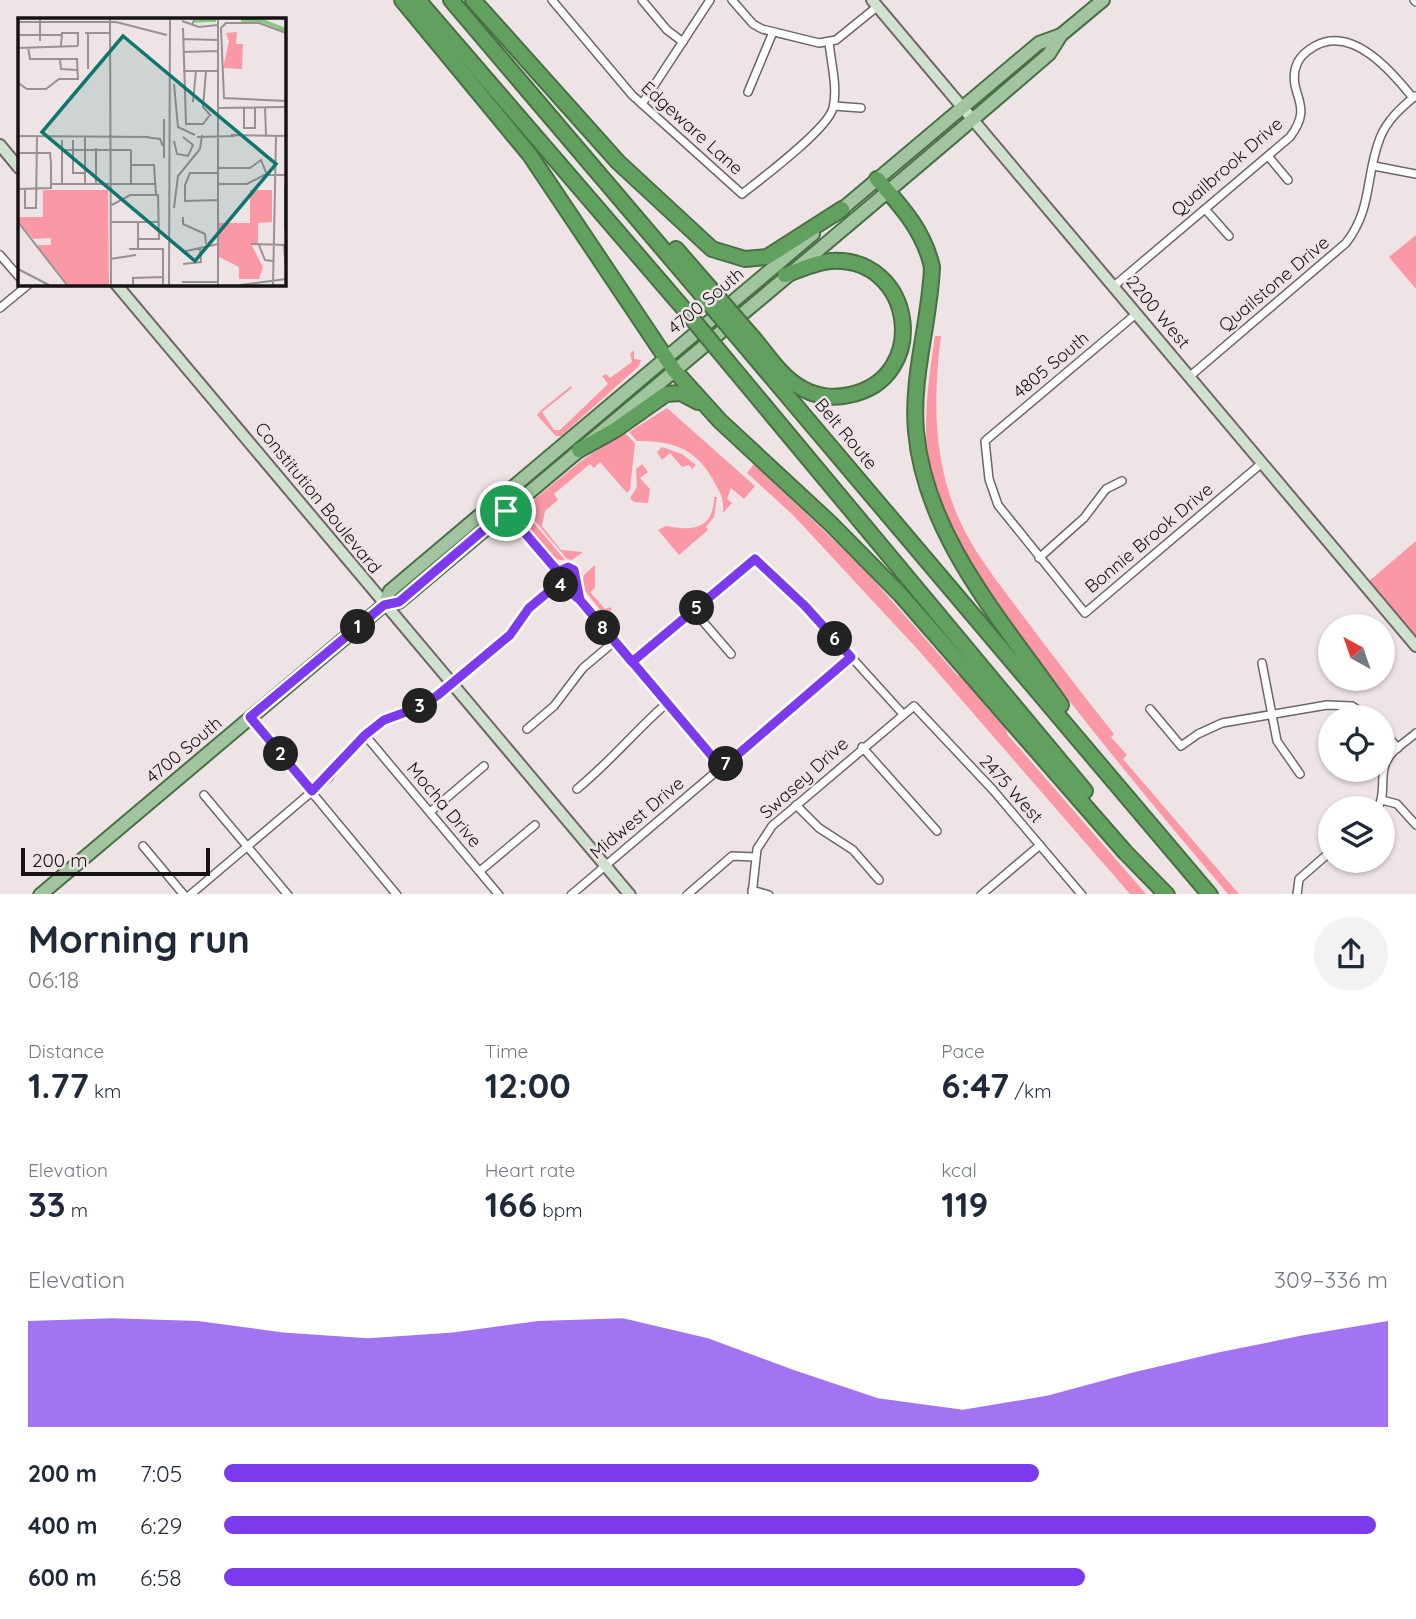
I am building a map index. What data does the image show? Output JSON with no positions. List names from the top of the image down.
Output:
{
  "streets": {
    "highway": ["Belt Route"],
    "main road": ["4700 South"],
    "street": [
      "Edgeware Lane",
      "Quailbrook Drive",
      "Quailstone Drive",
      "2200 West",
      "4805 South",
      "Constitution Boulevard",
      "Bonnie Brook Drive",
      "Swasey Drive",
      "2475 West",
      "Mocha Drive",
      "Midwest Drive"
    ]
  },
  "crossings": [
    ["Quailbrook Drive", "Quailstone Drive"],
    ["Quailbrook Drive", "2200 West"],
    ["Quailstone Drive", "2200 West"],
    ["4700 South", "2200 West"],
    ["4700 South", "Constitution Boulevard"],
    ["2200 West", "4805 South"],
    ["2200 West", "Bonnie Brook Drive"],
    ["4805 South", "Bonnie Brook Drive"],
    ["Constitution Boulevard", "Midwest Drive"],
    ["Swasey Drive", "2475 West"]
  ],
  "scale_bar": "200 m",
  "north": "top left",
  "page": {
    "pins": [
      "4",
      "5",
      "1",
      "8",
      "6",
      "3",
      "2",
      "7"
    ],
    "scale": "200 m",
    "heading": ["Morning run", "06:18"],
    "stats": [
      ["Distance", "1.77 km"],
      ["Time", "12:00"],
      ["Pace", "6:47 /km"],
      ["Elevation", "33 m"],
      ["Heart rate", "166 bpm"],
      ["kcal", "119"]
    ],
    "chart": ["Elevation", "309–336 m"],
    "list": [
      {
        "name": "200 m",
        "note": "7:05"
      },
      {
        "name": "400 m",
        "note": "6:29"
      },
      {
        "name": "600 m",
        "note": "6:58"
      }
    ]
  }
}
